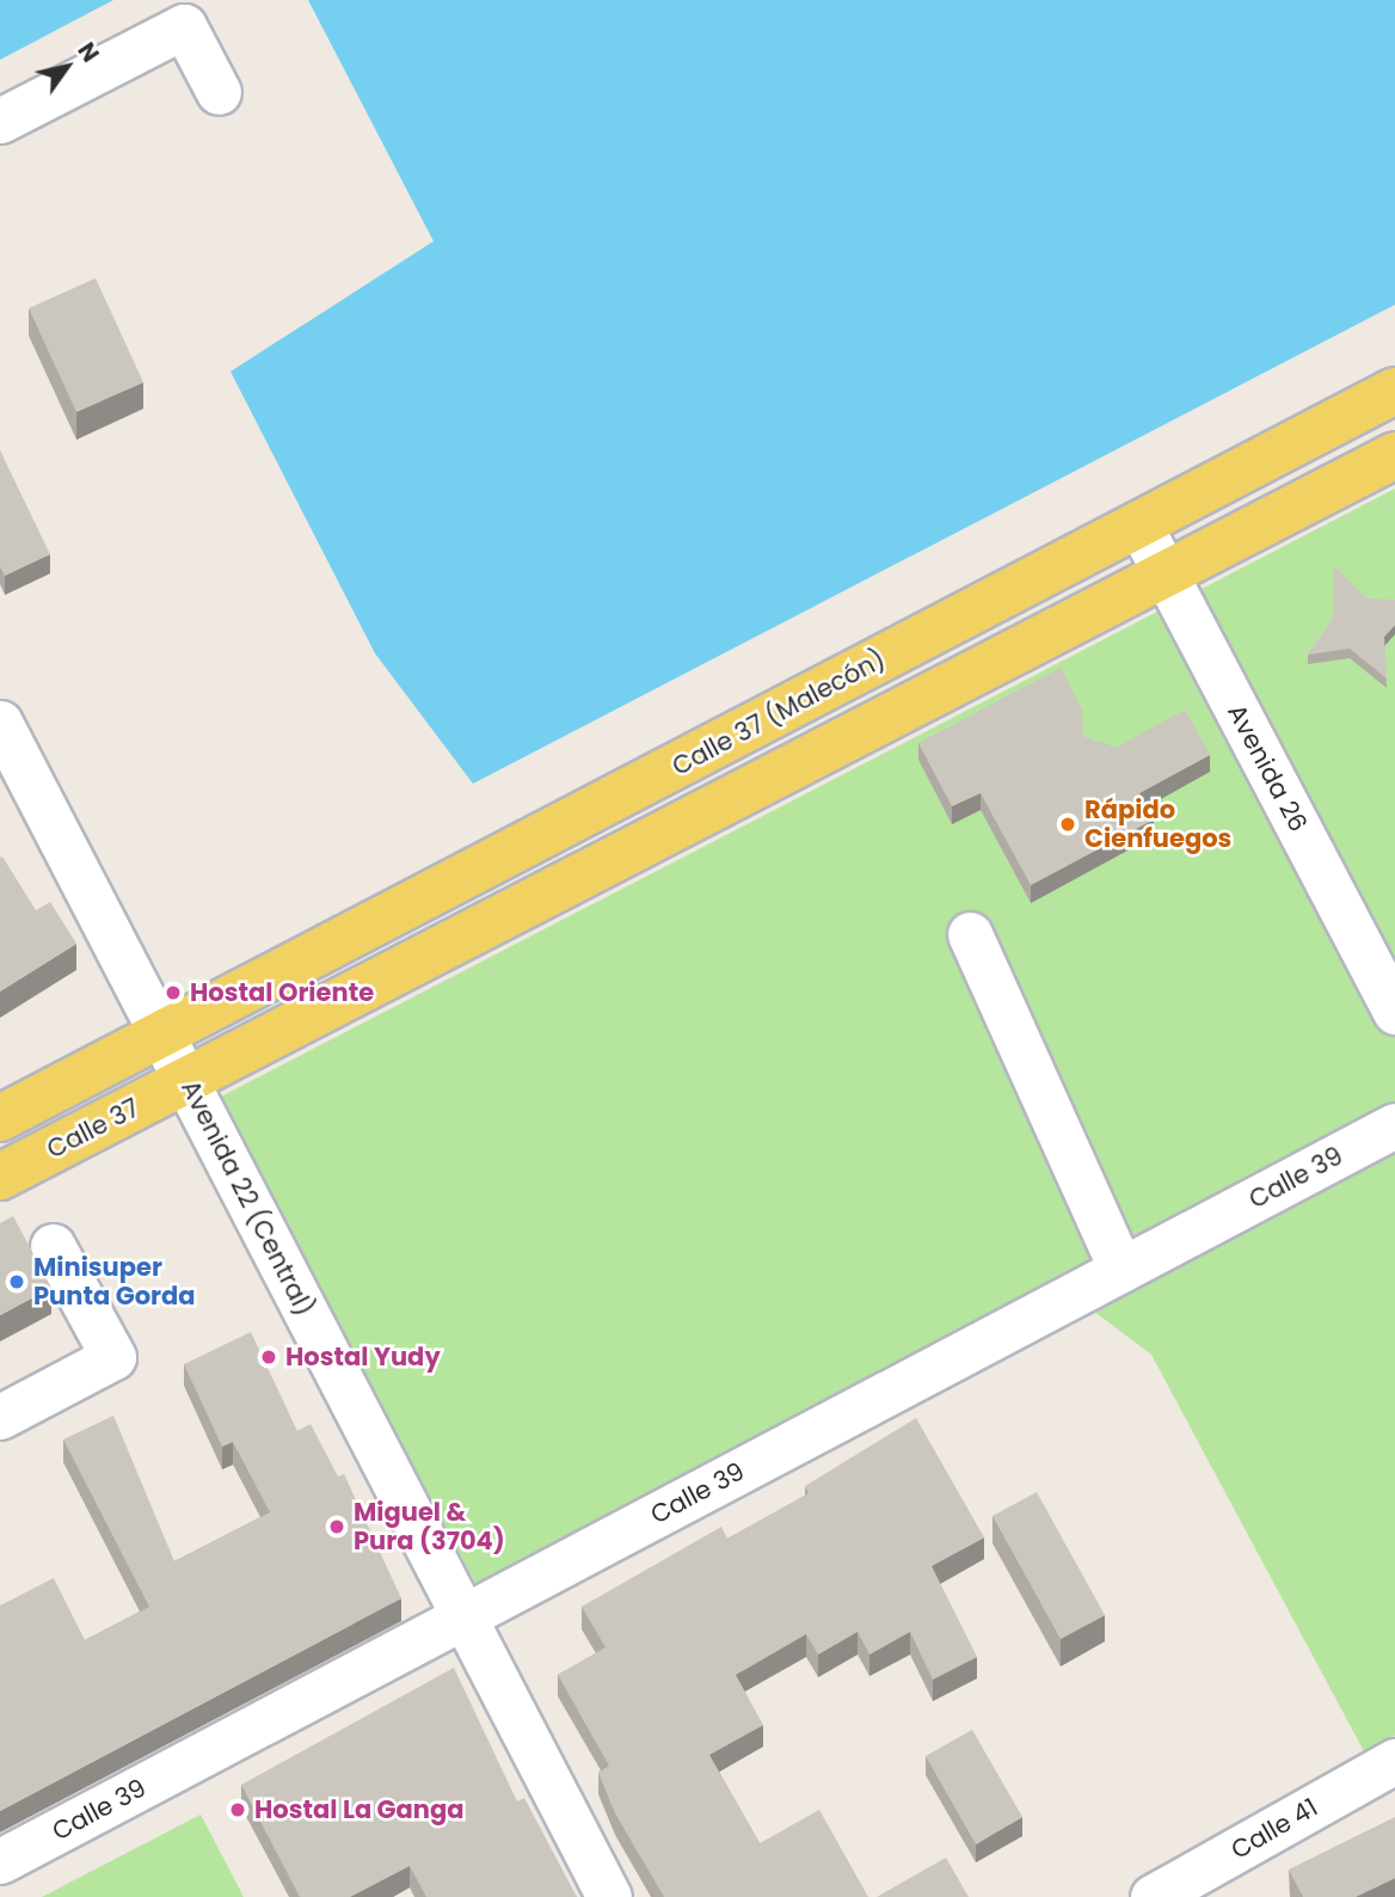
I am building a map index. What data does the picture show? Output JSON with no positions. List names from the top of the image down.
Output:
{
  "streets": {
    "main road": ["Calle 37 (Malecón)", "Calle 37"],
    "street": [
      "Avenida 26",
      "Calle 39",
      "Avenida 22 (Central)",
      "Calle 41"
    ]
  },
  "crossings": [
    ["Calle 37 (Malecón)", "Avenida 26"],
    ["Calle 37 (Malecón)", "Calle 37"],
    ["Calle 37 (Malecón)", "Avenida 22 (Central)"],
    ["Calle 37", "Avenida 22 (Central)"],
    ["Calle 39", "Avenida 22 (Central)"]
  ],
  "places": [
    "Rápido Cienfuegos",
    "Hostal Oriente",
    "Minisuper Punta Gorda",
    "Hostal Yudy",
    "Miguel & Pura (3704)",
    "Hostal La Ganga"
  ],
  "north": "top right"
}
